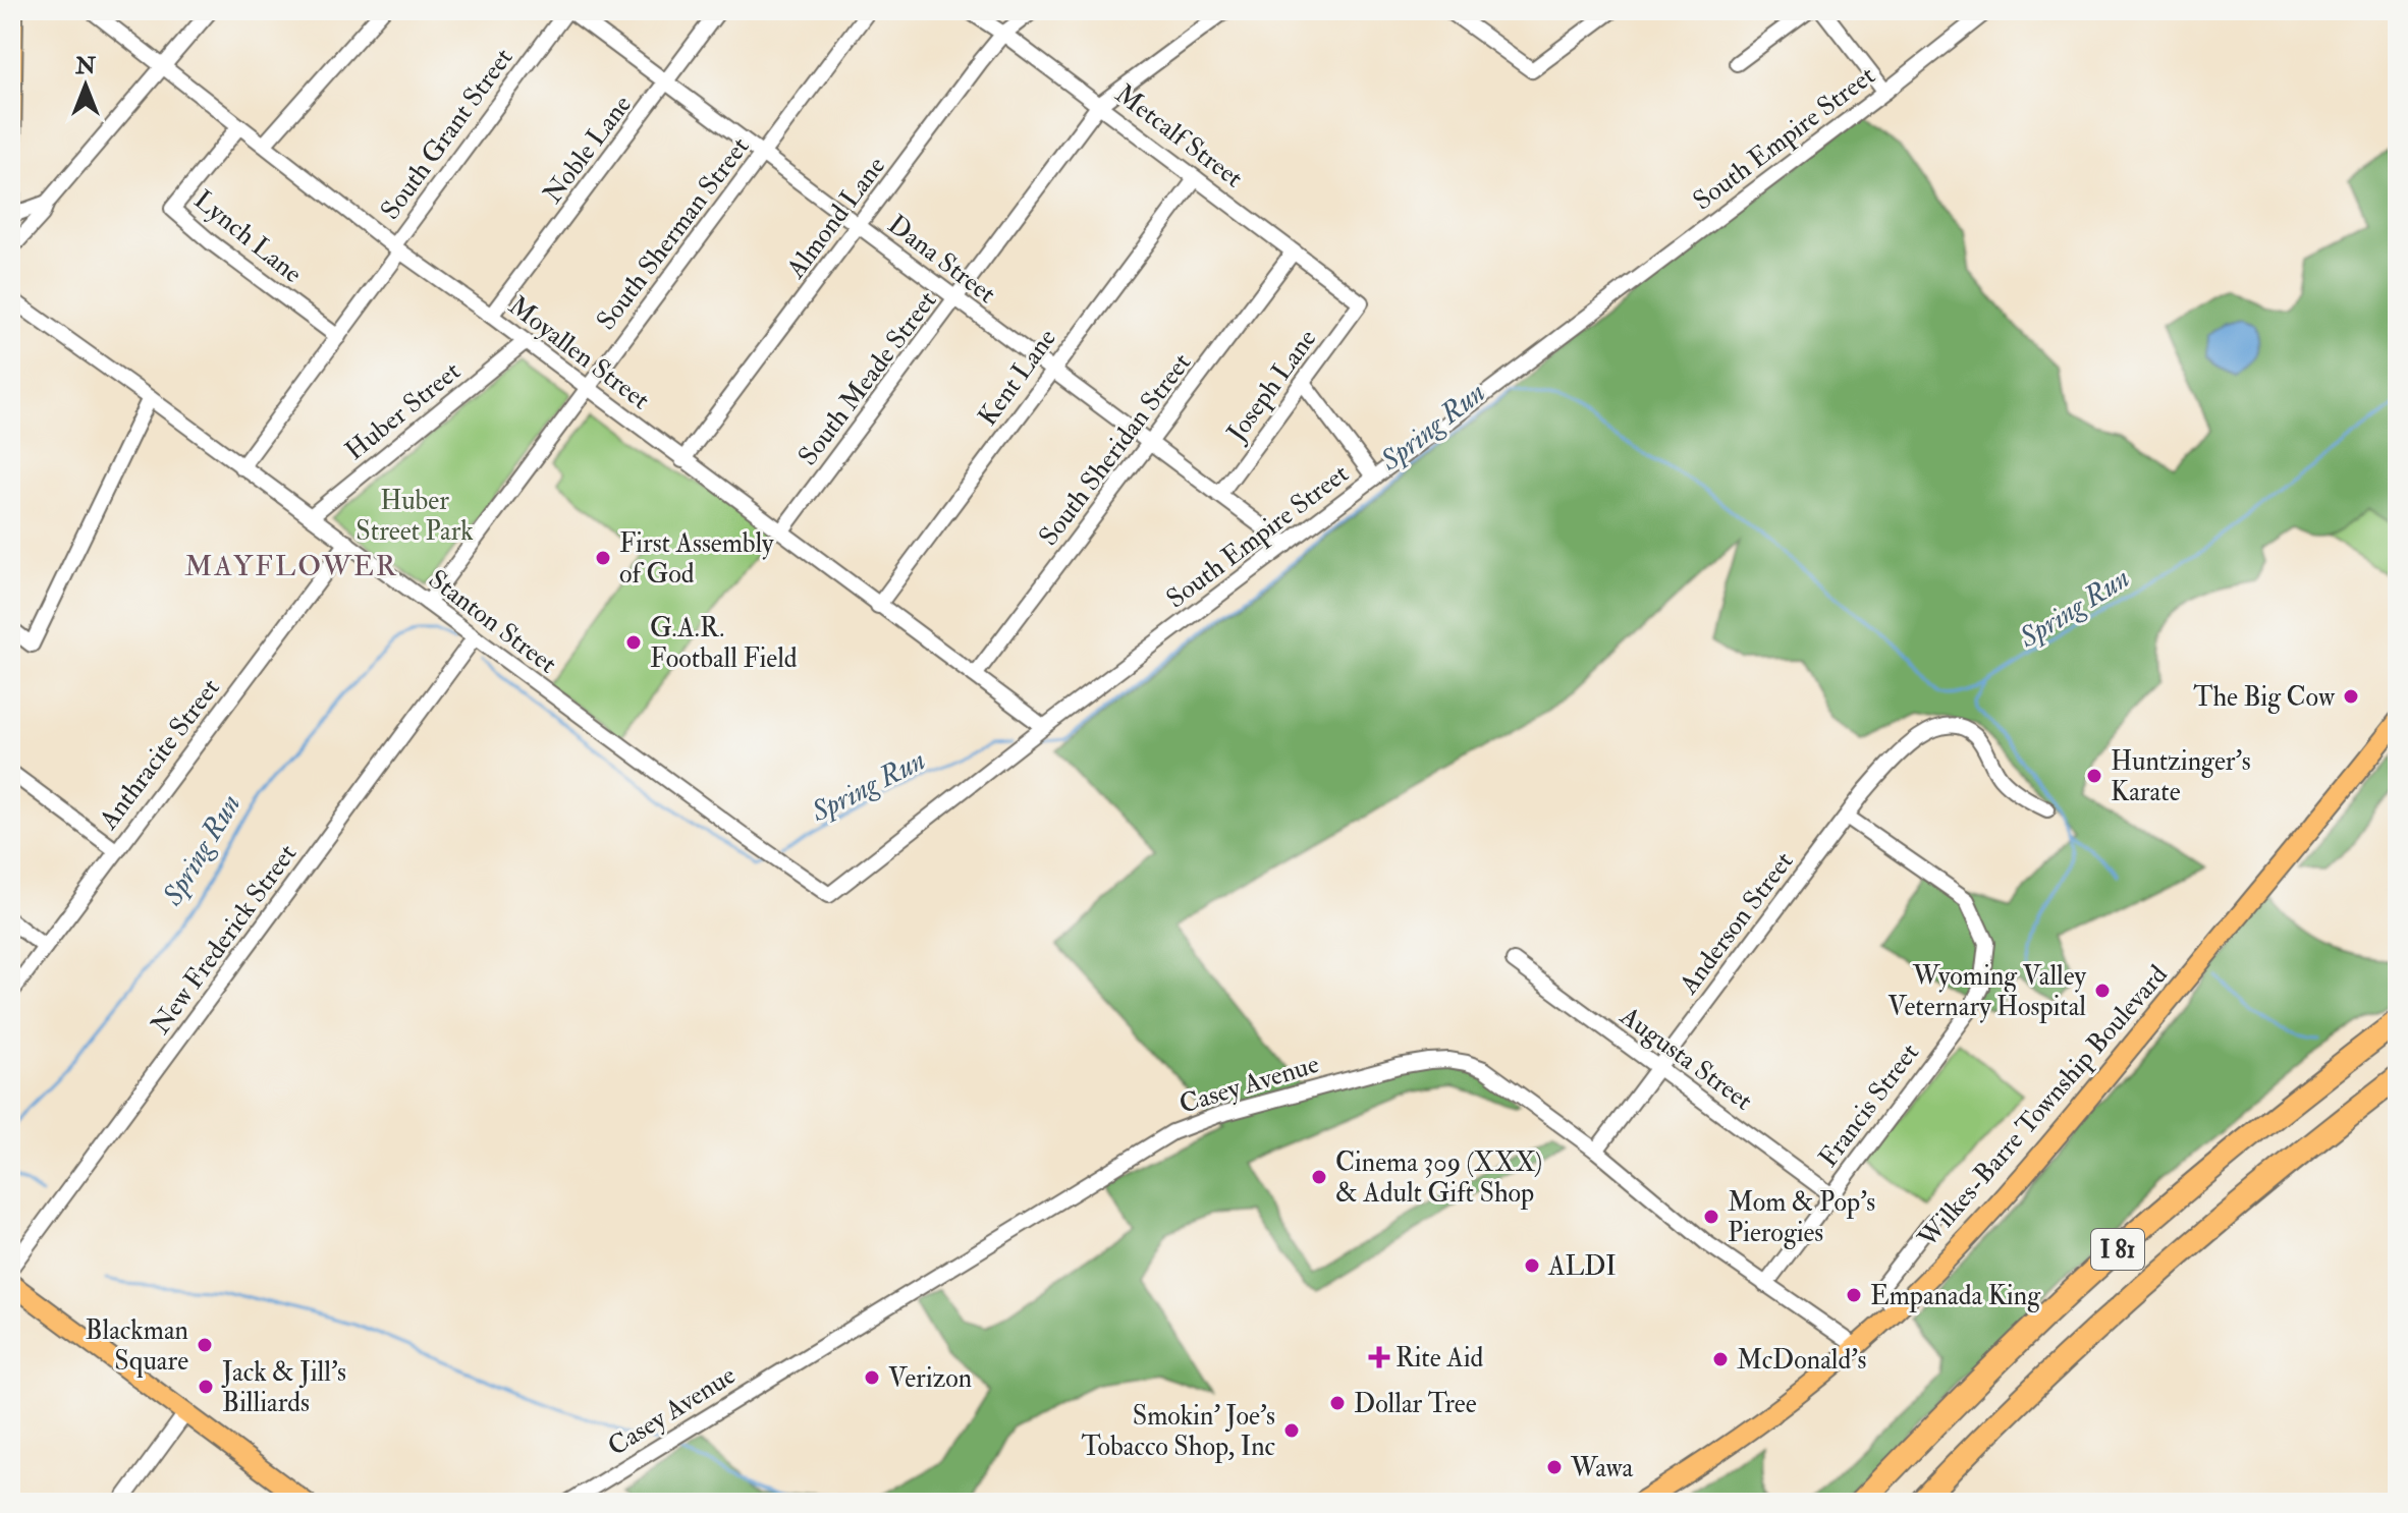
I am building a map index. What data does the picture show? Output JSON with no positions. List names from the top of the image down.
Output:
{
  "streets": {
    "highway": ["I 81"],
    "main road": ["Wilkes-Barre Township Boulevard"],
    "street": [
      "South Grant Street",
      "Metcalf Street",
      "South Empire Street",
      "Noble Lane",
      "Almond Lane",
      "South Sherman Street",
      "Lynch Lane",
      "Dana Street",
      "Moyallen Street",
      "Kent Lane",
      "South Meade Street",
      "Joseph Lane",
      "Huber Street",
      "South Sheridan Street",
      "Stanton Street",
      "Anthracite Street",
      "Anderson Street",
      "New Frederick Street",
      "Augusta Street",
      "Casey Avenue",
      "Francis Street"
    ]
  },
  "crossings": [
    ["South Grant Street", "Lynch Lane"],
    ["South Grant Street", "Dana Street"],
    ["South Grant Street", "Moyallen Street"],
    ["South Grant Street", "Stanton Street"],
    ["Metcalf Street", "Almond Lane"],
    ["Metcalf Street", "Kent Lane"],
    ["Metcalf Street", "South Meade Street"],
    ["Metcalf Street", "Joseph Lane"],
    ["Metcalf Street", "South Sheridan Street"],
    ["South Empire Street", "Dana Street"],
    ["South Empire Street", "Moyallen Street"],
    ["South Empire Street", "Stanton Street"],
    ["Noble Lane", "Dana Street"],
    ["Noble Lane", "Moyallen Street"],
    ["Almond Lane", "Dana Street"],
    ["Almond Lane", "Moyallen Street"],
    ["South Sherman Street", "Dana Street"],
    ["South Sherman Street", "Moyallen Street"],
    ["South Sherman Street", "Stanton Street"],
    ["Lynch Lane", "Moyallen Street"],
    ["Dana Street", "Kent Lane"],
    ["Dana Street", "South Meade Street"],
    ["Dana Street", "Joseph Lane"],
    ["Dana Street", "South Sheridan Street"],
    ["Moyallen Street", "Kent Lane"],
    ["Moyallen Street", "South Meade Street"],
    ["Moyallen Street", "Huber Street"],
    ["Moyallen Street", "South Sheridan Street"],
    ["Huber Street", "Stanton Street"],
    ["Stanton Street", "Anthracite Street"],
    ["Stanton Street", "New Frederick Street"],
    ["Anderson Street", "Augusta Street"],
    ["Anderson Street", "Casey Avenue"],
    ["Anderson Street", "Francis Street"],
    ["Augusta Street", "Francis Street"],
    ["Casey Avenue", "Francis Street"],
    ["Casey Avenue", "Wilkes-Barre Township Boulevard"]
  ],
  "districts": ["MAYFLOWER"],
  "water": ["Spring Run"],
  "parks": ["Huber Street Park"],
  "places": {
    "other": [
      "First Assembly of God",
      "G.A.R. Football Field",
      "The Big Cow",
      "Huntzinger's Karate",
      "Wyoming Valley Veternary Hospital",
      "Cinema 309 (XXX) & Adult Gift Shop",
      "Mom & Pop's Pierogies",
      "ALDI",
      "Empanada King",
      "Blackman Square",
      "McDonald's",
      "Verizon",
      "Jack & Jill's Billiards",
      "Dollar Tree",
      "Smokin' Joe's Tobacco Shop, Inc",
      "Wawa"
    ],
    "health": ["Rite Aid"]
  },
  "north": "top"
}
